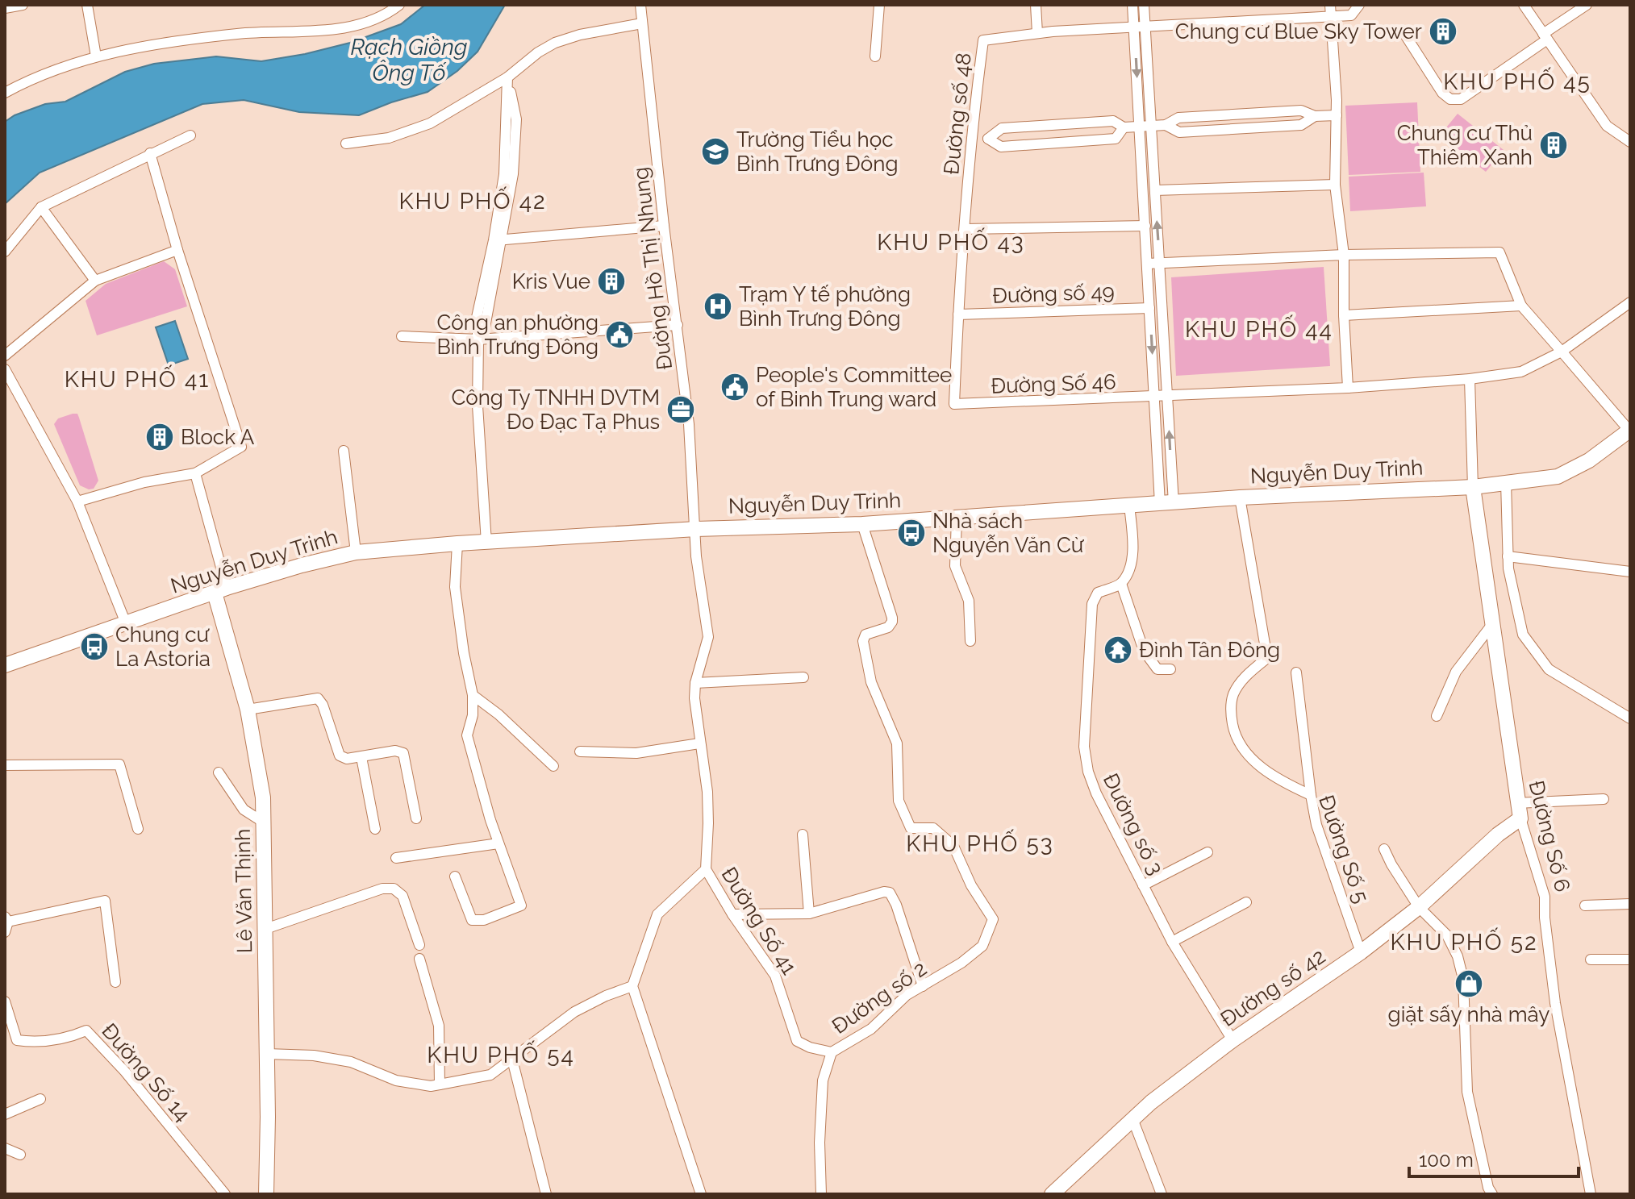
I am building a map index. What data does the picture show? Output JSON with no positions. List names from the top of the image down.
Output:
{
  "streets": {
    "main road": [
      "Nguyễn Duy Trinh",
      "Đường Số 6",
      "Lê Văn Thịnh",
      "Đường số 42"
    ],
    "street": [
      "Đường số 48",
      "Đường Hồ Thị Nhung",
      "Đường số 49",
      "Đường Số 46",
      "Đường số 3",
      "Đường Số 5",
      "Đường Số 41",
      "Đường số 2",
      "Đường Số 14"
    ]
  },
  "crossings": [
    ["Đường số 48", "Đường số 49"],
    ["Đường số 48", "Đường Số 46"],
    ["Đường Hồ Thị Nhung", "Nguyễn Duy Trinh"],
    ["Đường Hồ Thị Nhung", "Đường Số 41"],
    ["Nguyễn Duy Trinh", "Đường Số 6"],
    ["Nguyễn Duy Trinh", "Đường Số 5"],
    ["Nguyễn Duy Trinh", "Lê Văn Thịnh"],
    ["Nguyễn Duy Trinh", "Đường số 2"],
    ["Đường số 3", "Đường số 42"],
    ["Đường Số 6", "Đường số 42"],
    ["Đường Số 5", "Đường số 42"],
    ["Đường Số 41", "Đường số 2"]
  ],
  "districts": [
    "KHU PHỐ 45",
    "KHU PHỐ 42",
    "KHU PHỐ 43",
    "KHU PHỐ 44",
    "KHU PHỐ 41",
    "KHU PHỐ 53",
    "KHU PHỐ 52",
    "KHU PHỐ 54"
  ],
  "water": ["Rạch Giồng Ông Tố"],
  "places": {
    "building": [
      "Chung cư Blue Sky Tower",
      "Chung cư Thủ Thiêm Xanh",
      "Kris Vue",
      "Block A"
    ],
    "school or university": ["Trường Tiểu học Bình Trưng Đông"],
    "hospital": ["Trạm Y tế phường Bình Trưng Đông"],
    "public building": ["Công an phường Bình Trưng Đông", "People's Committee of Binh Trung ward"],
    "office": ["Công Ty TNHH DVTM Đo Đạc Tạ Phus"],
    "bus stop": ["Nhà sách Nguyễn Văn Cừ", "Chung cư La Astoria"],
    "temple": ["Đình Tân Đông"],
    "shop": ["giặt sấy nhà mây"]
  },
  "scale_bar": "100 m"
}
